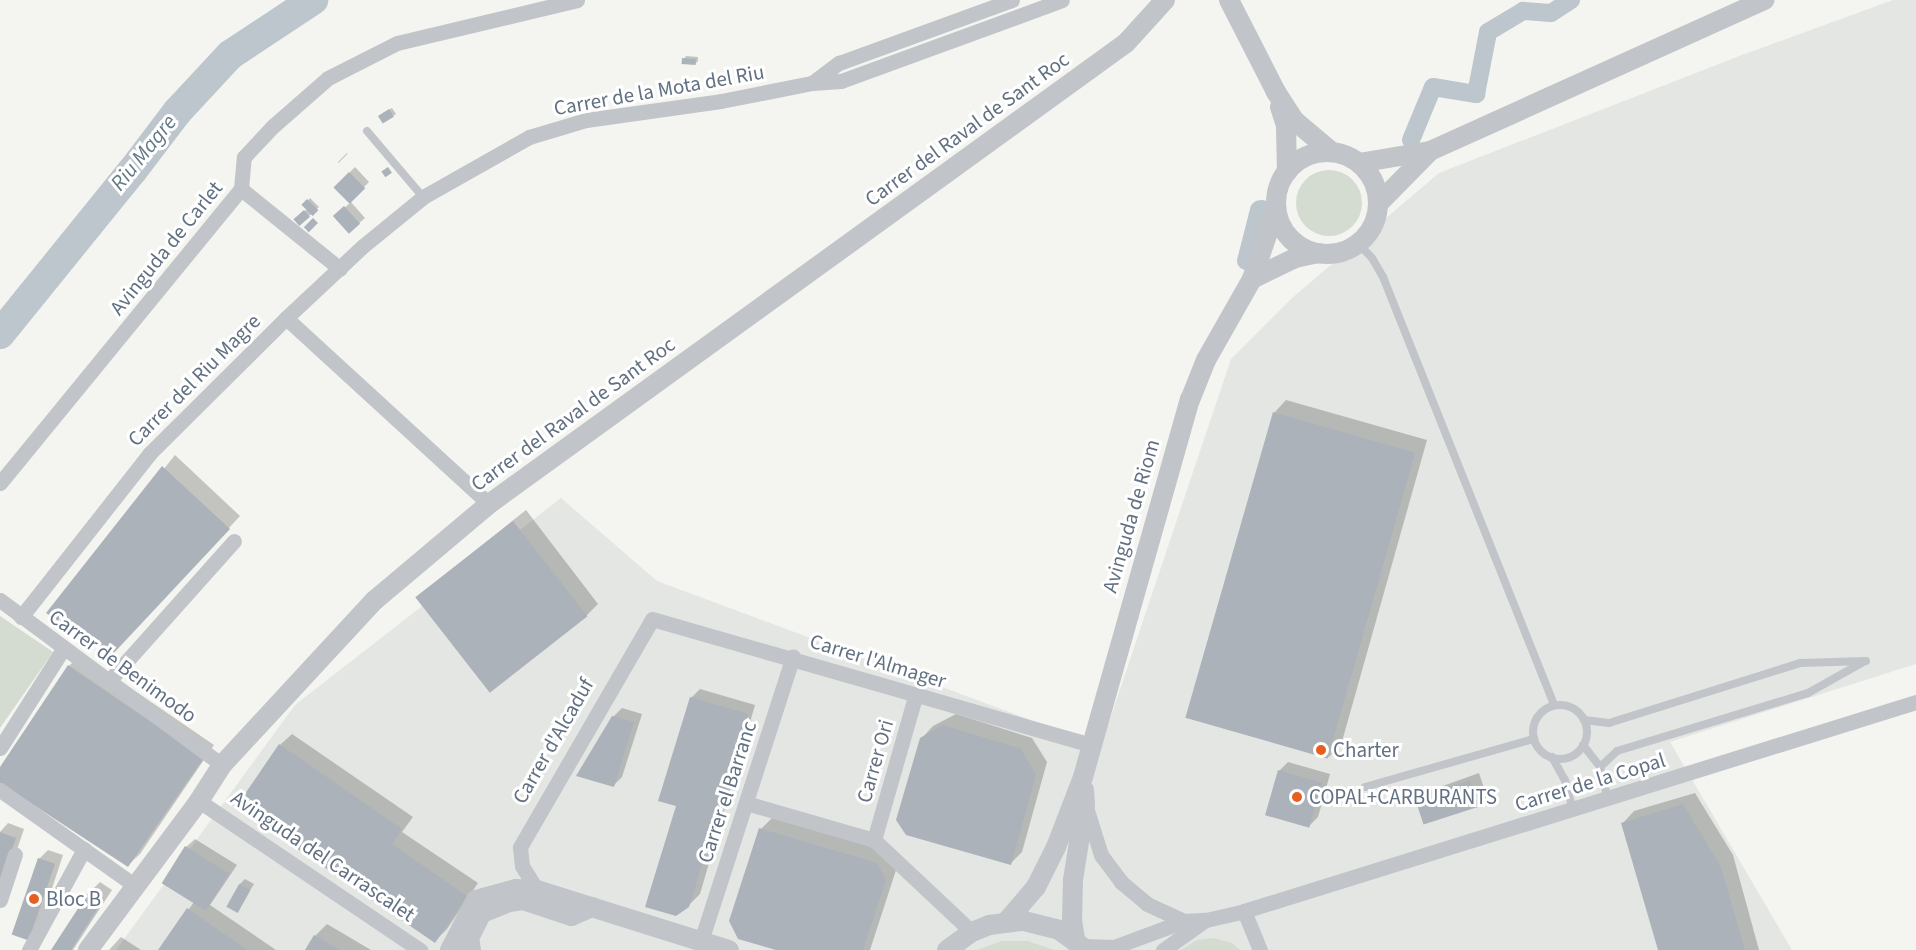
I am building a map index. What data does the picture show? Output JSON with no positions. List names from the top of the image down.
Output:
{
  "streets": {
    "street": [
      "Carrer de la Mota del Riu",
      "Carrer del Raval de Sant Roc",
      "Avinguda de Carlet",
      "Carrer del Riu Magre",
      "Avinguda de Riom",
      "Carrer l'Almager",
      "Carrer de Benimodo",
      "Carrer d'Alcaduf",
      "Carrer Ori",
      "Carrer de la Copal",
      "Carrer el Barranc",
      "Avinguda del Carrascalet"
    ]
  },
  "crossings": [
    ["Carrer de la Mota del Riu", "Carrer del Riu Magre"],
    ["Carrer del Raval de Sant Roc", "Carrer de Benimodo"],
    ["Carrer del Raval de Sant Roc", "Avinguda del Carrascalet"],
    ["Carrer del Riu Magre", "Carrer de Benimodo"],
    ["Avinguda de Riom", "Carrer l'Almager"],
    ["Avinguda de Riom", "Carrer de la Copal"],
    ["Carrer l'Almager", "Carrer d'Alcaduf"],
    ["Carrer l'Almager", "Carrer Ori"],
    ["Carrer l'Almager", "Carrer el Barranc"]
  ],
  "water": ["Riu Magre"],
  "places": ["Charter", "COPAL+CARBURANTS", "Bloc B"]
}
